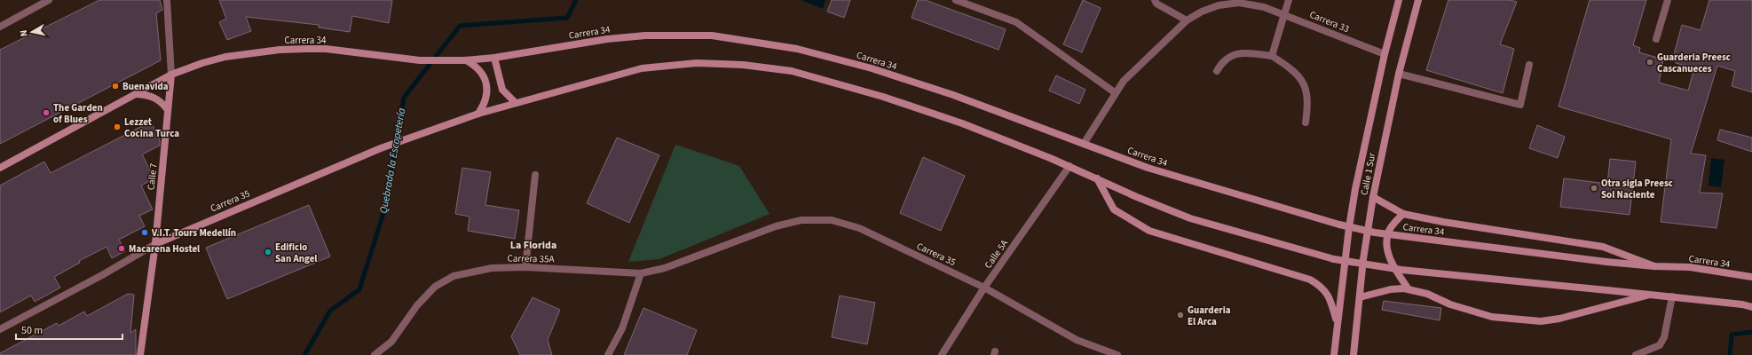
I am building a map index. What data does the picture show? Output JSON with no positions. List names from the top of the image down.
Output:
{
  "streets": {
    "street": [
      "Carrera 33",
      "Carrera 34",
      "Calle 1 Sur",
      "Calle 7",
      "Carrera 35",
      "Calle 5A",
      "Carrera 35A"
    ]
  },
  "crossings": [
    ["Carrera 33", "Calle 1 Sur"],
    ["Carrera 34", "Calle 7"],
    ["Calle 7", "Carrera 35"],
    ["Carrera 35", "Calle 5A"],
    ["Carrera 35", "Carrera 35A"]
  ],
  "districts": ["La Florida"],
  "water": ["Quebrada la Escopetería"],
  "places": [
    "Guarderia Preesc Cascanueces",
    "Buenavida",
    "The Garden of Blues",
    "Lezzet Cocina Turca",
    "Otra sigla Preesc Sol Naciente",
    "V.I.T. Tours Medellín",
    "Macarena Hostel",
    "Edificio San Angel",
    "Guarderia El Arca"
  ],
  "scale_bar": "50 m",
  "north": "left"
}
